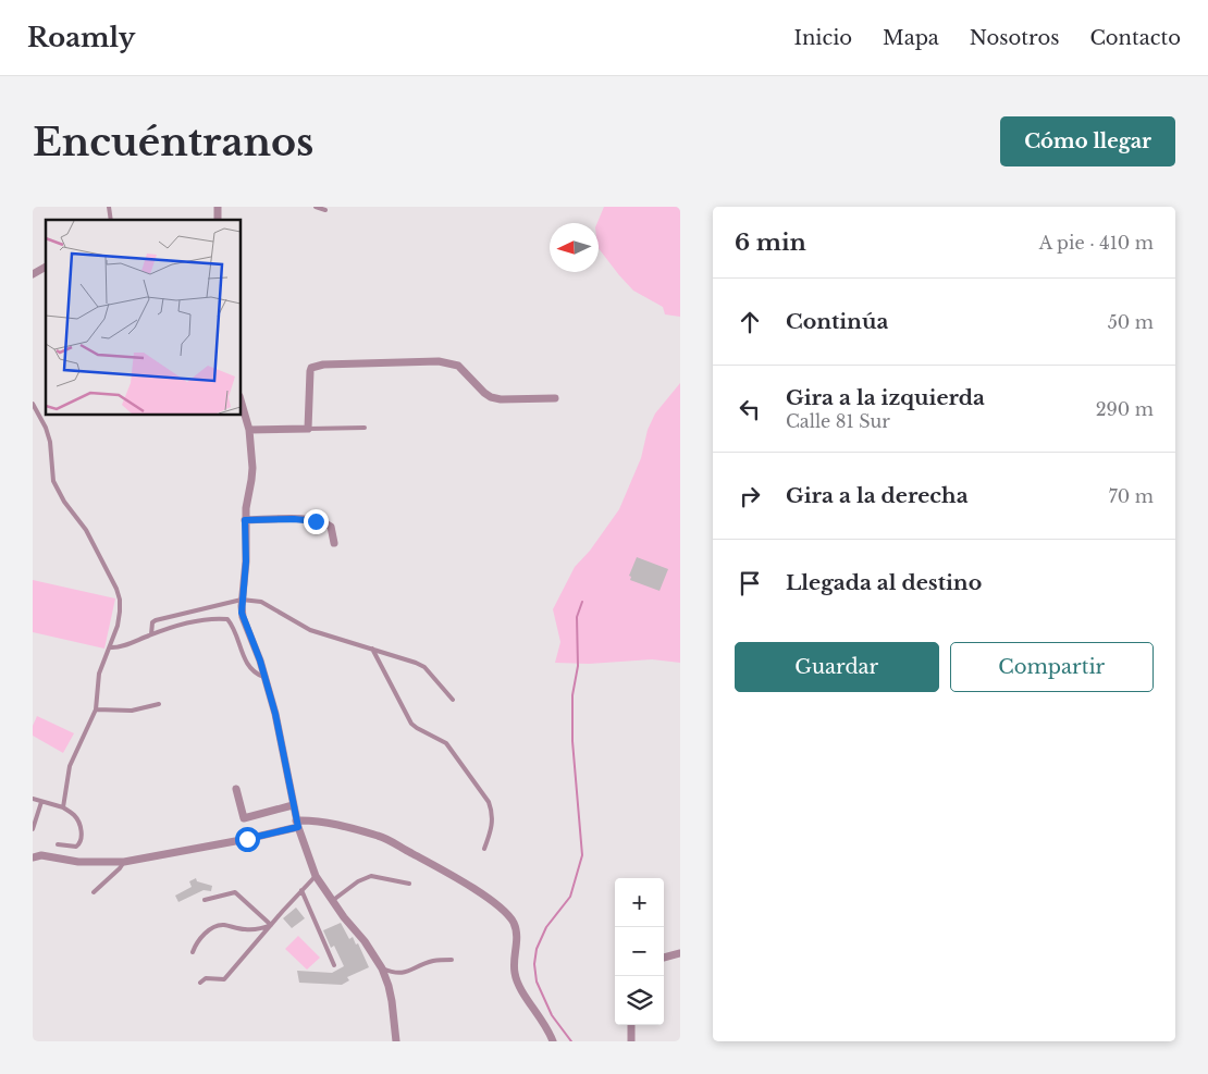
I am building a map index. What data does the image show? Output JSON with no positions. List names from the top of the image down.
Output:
{
  "north": "left",
  "page": {
    "header": "Roamly",
    "nav": [
      "Inicio",
      "Mapa",
      "Nosotros",
      "Contacto"
    ],
    "buttons": [
      "Cómo llegar",
      ["Guardar", "Compartir"]
    ],
    "title": "Encuéntranos",
    "heading": ["6 min", "A pie · 410 m"],
    "list": [
      ["Continúa", "50 m"],
      ["Gira a la izquierda", "Calle 81 Sur", "290 m"],
      ["Gira a la derecha", "70 m"],
      "Llegada al destino"
    ],
    "map_buttons": ["+", "−"]
  }
}
